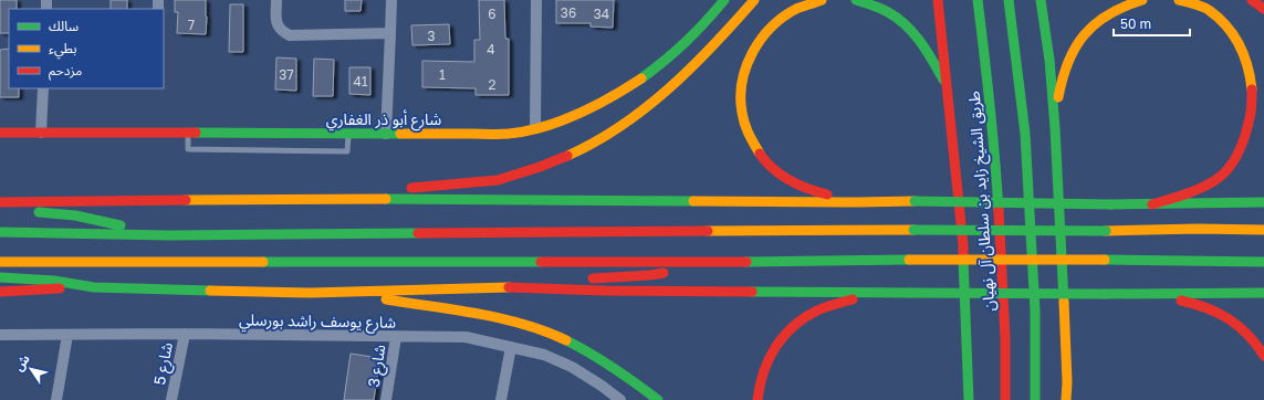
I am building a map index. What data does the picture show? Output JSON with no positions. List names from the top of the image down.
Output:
{
  "streets": {
    "main road": ["شارع أبو ذر الغفاري", "طريق الشيخ زايد بن سلطان آل نهيان"],
    "street": ["شارع يوسف راشد بورسلي", "شارع 5", "شارع 3"]
  },
  "crossings": [
    ["شارع يوسف راشد بورسلي", "شارع 5"],
    ["شارع يوسف راشد بورسلي", "شارع 3"]
  ],
  "house_numbers": [
    "36",
    "6",
    "34",
    "7",
    "3",
    "4",
    "37",
    "1",
    "41",
    "2"
  ],
  "legend": ["سالك", "بطيء", "مزدحم"],
  "scale_bar": "50 m",
  "north": "top left"
}
